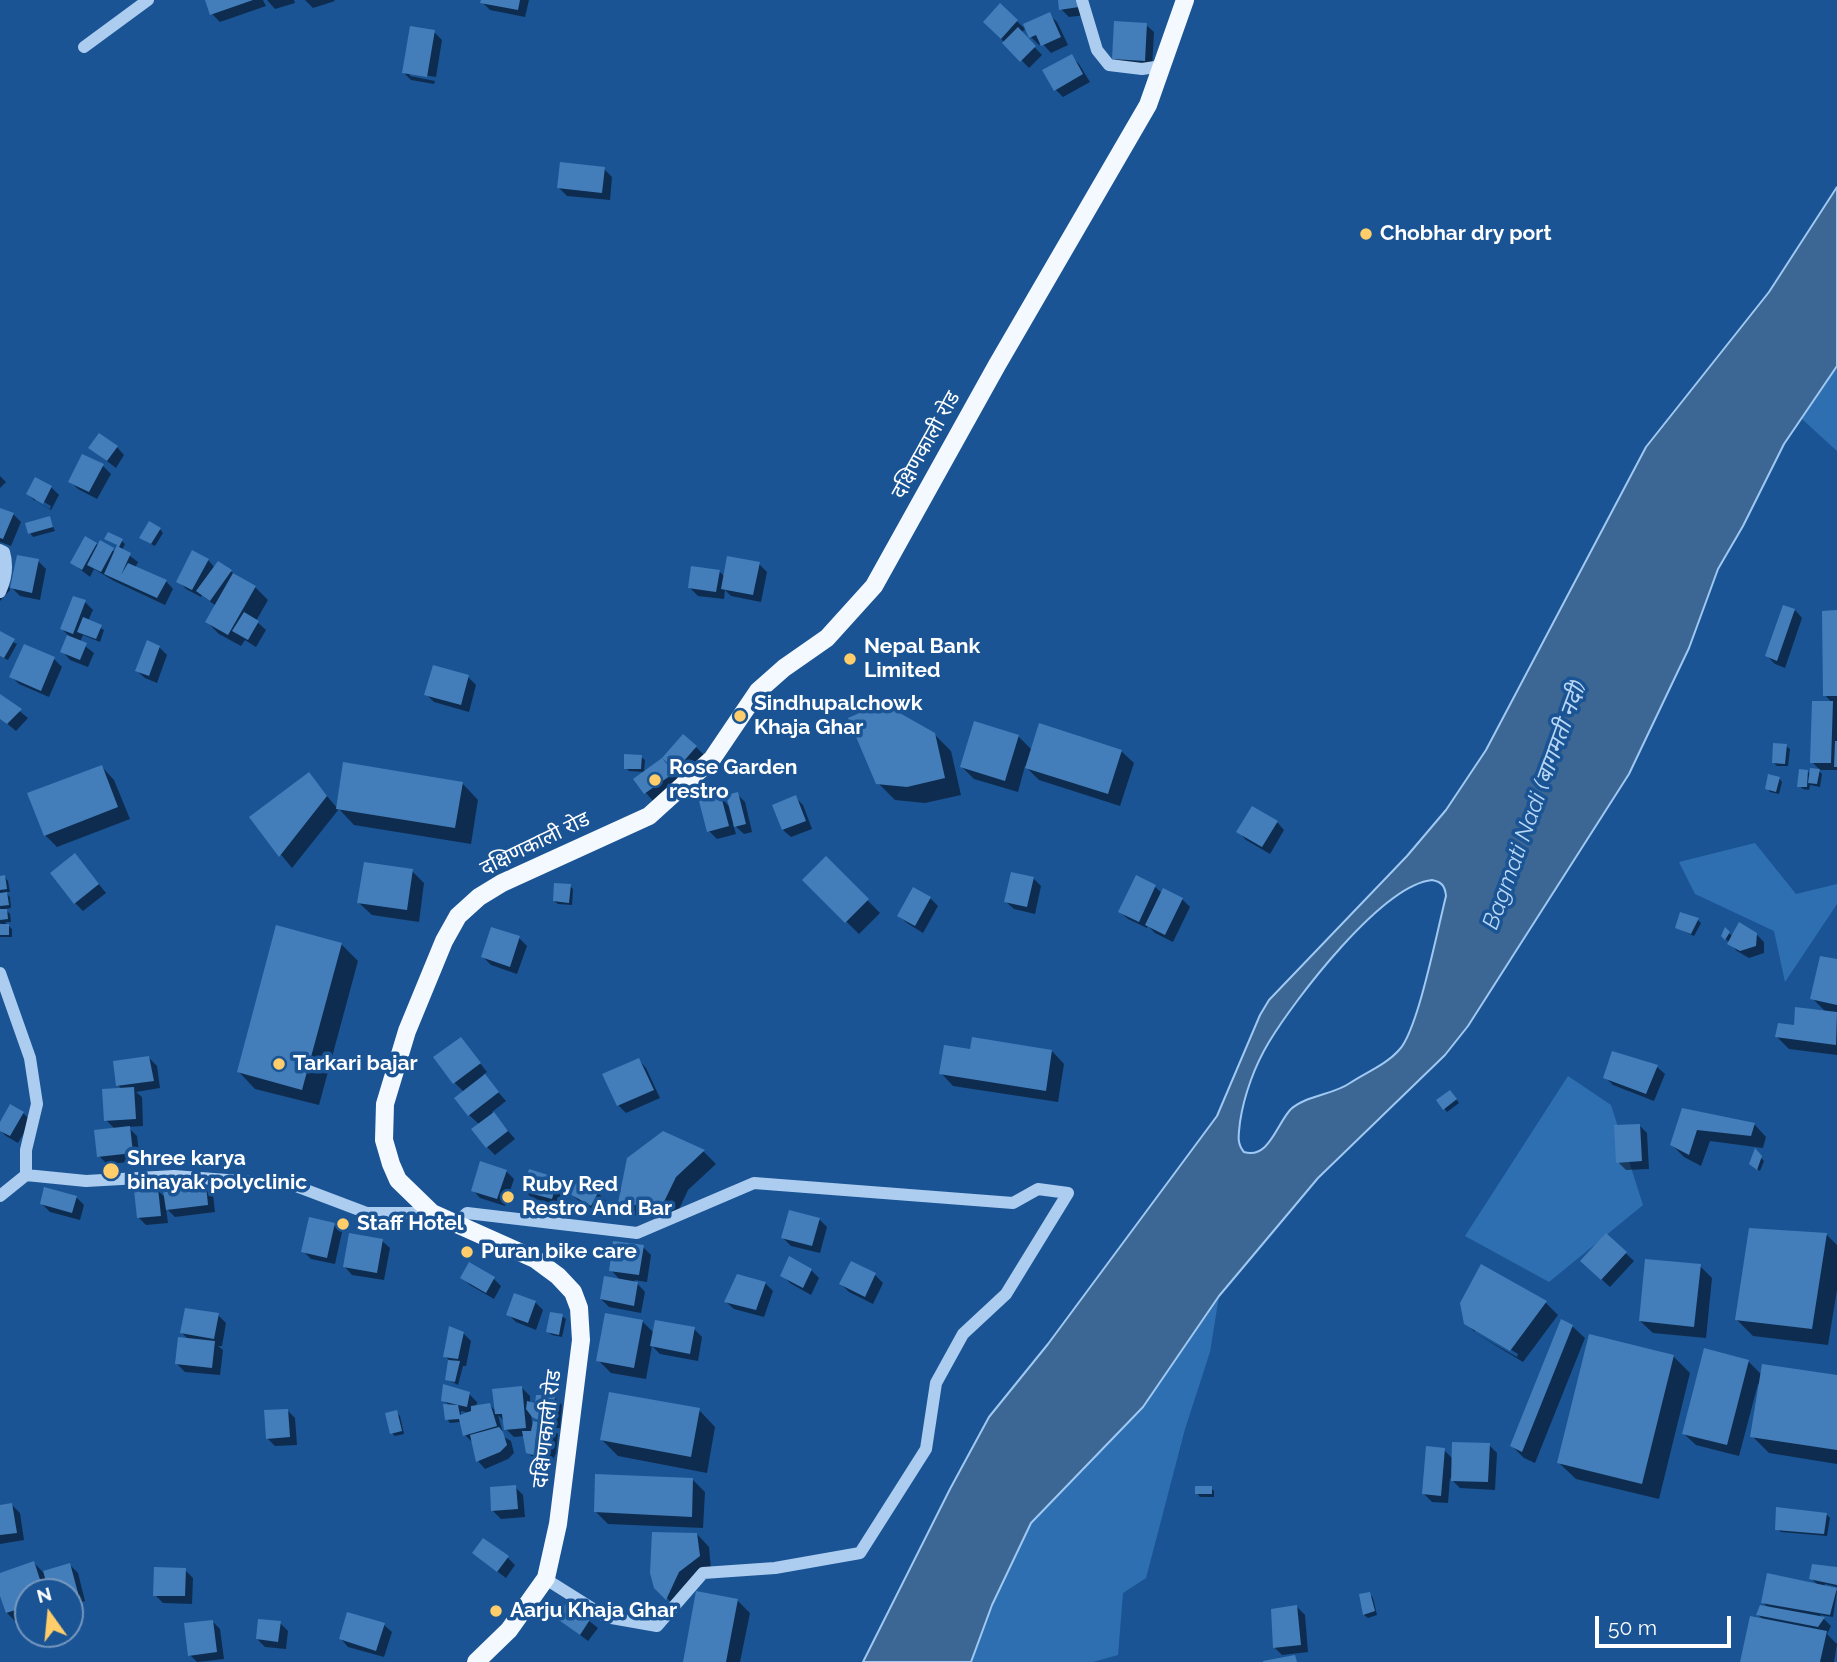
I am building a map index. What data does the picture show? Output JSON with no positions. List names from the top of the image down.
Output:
{
  "streets": {
    "main road": ["दक्षिणकाली रोड"]
  },
  "water": ["Bagmati Nadi (बागमती नदी)"],
  "places": [
    "Chobhar dry port",
    "Nepal Bank Limited",
    "Sindhupalchowk Khaja Ghar",
    "Rose Garden restro",
    "Tarkari bajar",
    "Shree karya binayak polyclinic",
    "Ruby Red Restro And Bar",
    "Staff Hotel",
    "Puran bike care",
    "Aarju Khaja Ghar"
  ],
  "scale_bar": "50 m",
  "north": "top"
}
